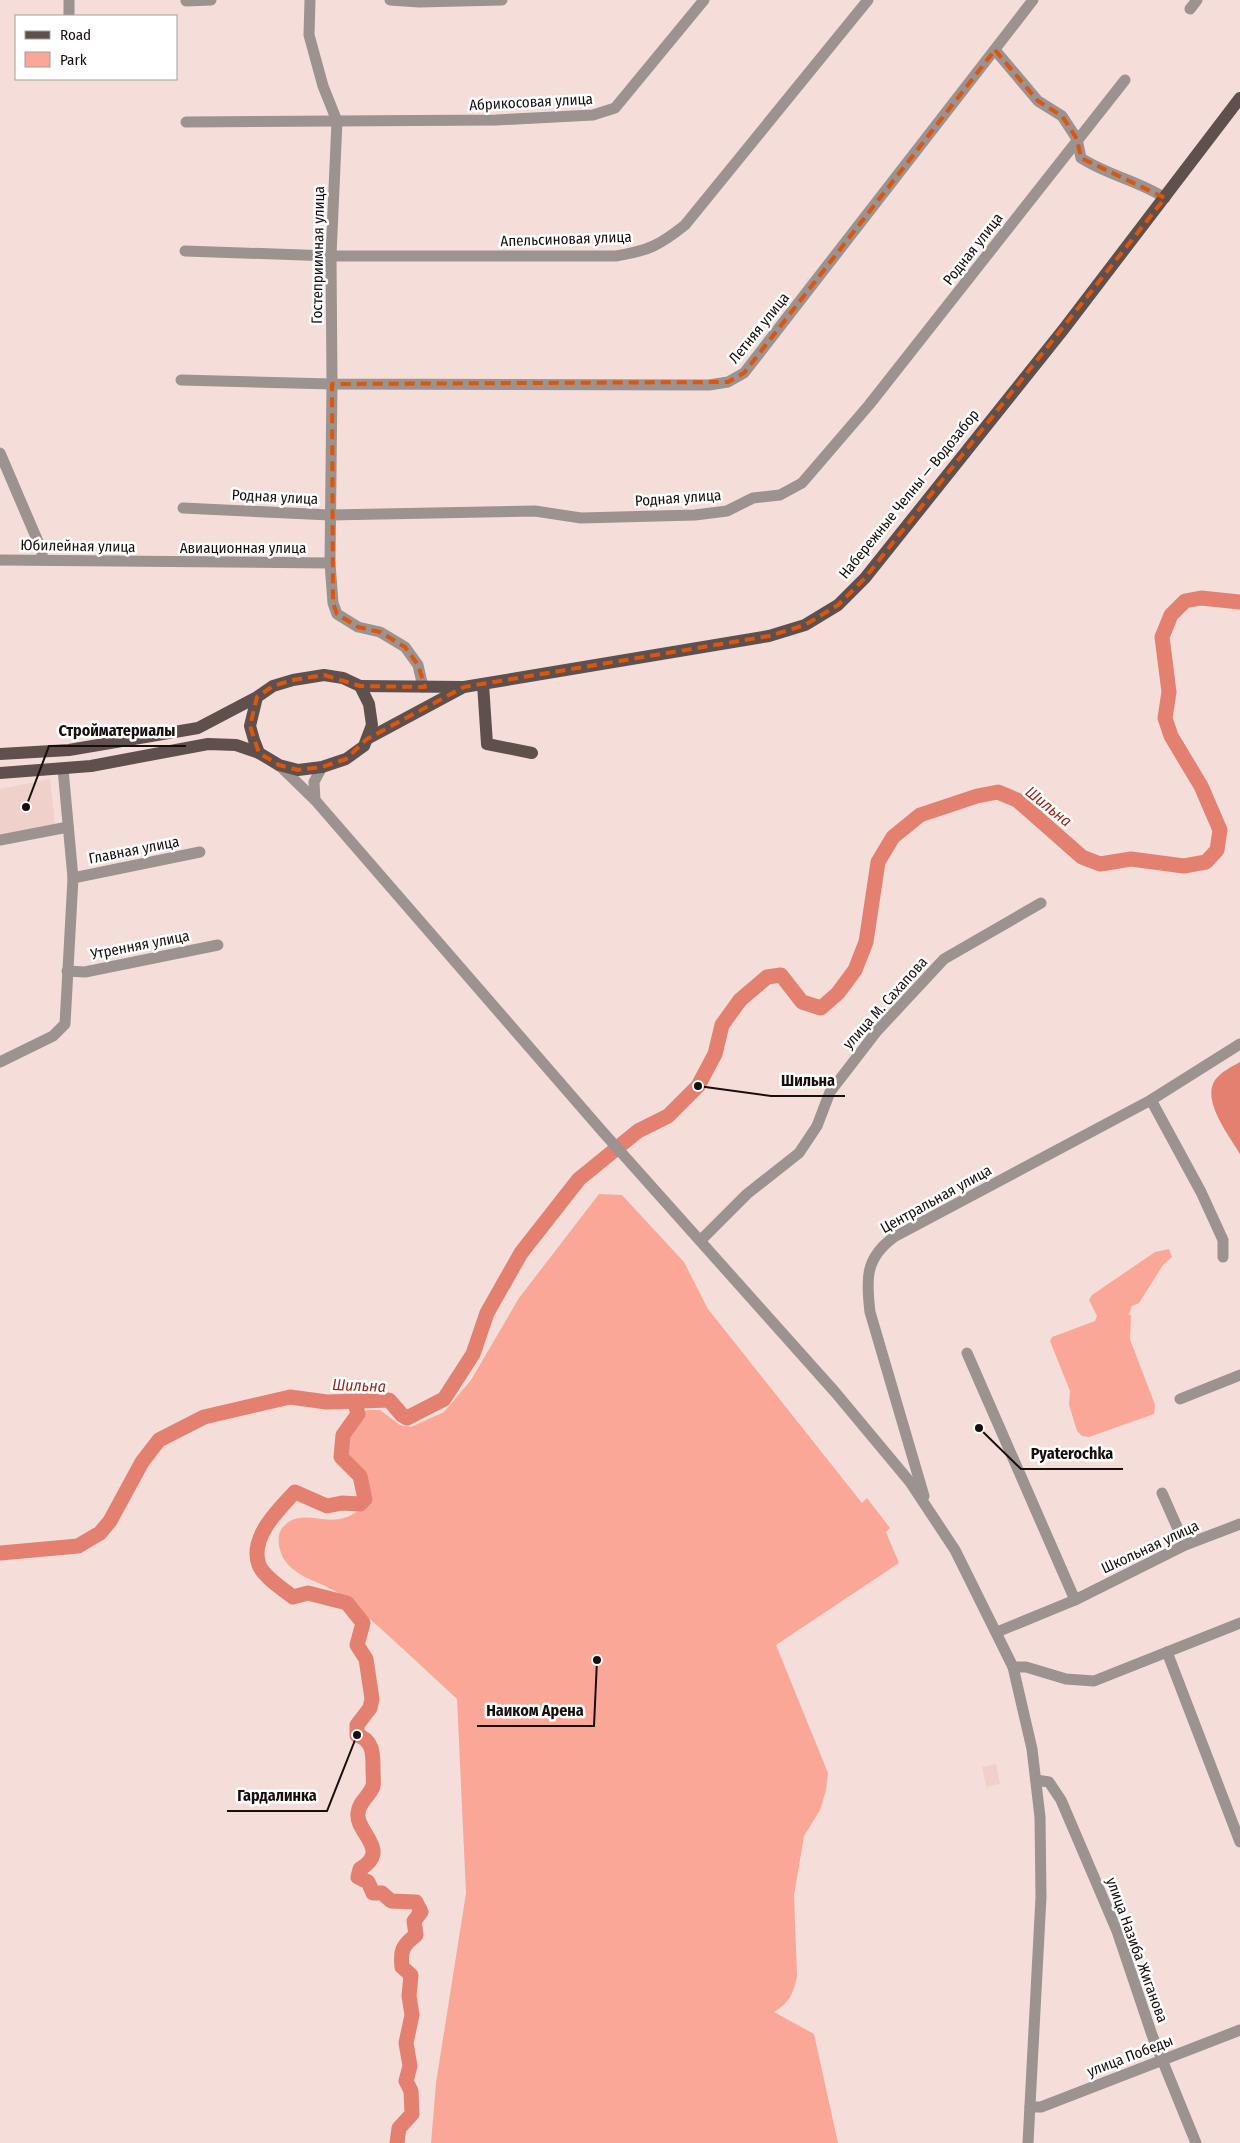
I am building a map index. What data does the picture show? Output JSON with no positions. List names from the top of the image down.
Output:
{
  "streets": {
    "main road": ["Набережные Челны — Водозабор"],
    "street": [
      "Абрикосовая улица",
      "Апельсиновая улица",
      "Родная улица",
      "Гостеприимная улица",
      "Летняя улица",
      "Юбилейная улица",
      "Авиационная улица",
      "Главная улица",
      "Утренняя улица",
      "улица М. Сахапова",
      "Центральная улица",
      "Школьная улица",
      "улица Назиба Жиганова",
      "улица Победы"
    ]
  },
  "crossings": [
    ["Абрикосовая улица", "Гостеприимная улица"],
    ["Апельсиновая улица", "Гостеприимная улица"],
    ["Родная улица", "Гостеприимная улица"],
    ["Гостеприимная улица", "Летняя улица"],
    ["Гостеприимная улица", "Набережные Челны — Водозабор"],
    ["Гостеприимная улица", "Авиационная улица"],
    ["Юбилейная улица", "Авиационная улица"],
    ["улица Назиба Жиганова", "улица Победы"]
  ],
  "water": ["Шильна"],
  "places": [
    "Стройматериалы",
    "Шильна",
    "Pyaterochka",
    "Наиком Арена",
    "Гардалинка"
  ],
  "legend": ["Road", "Park"]
}
